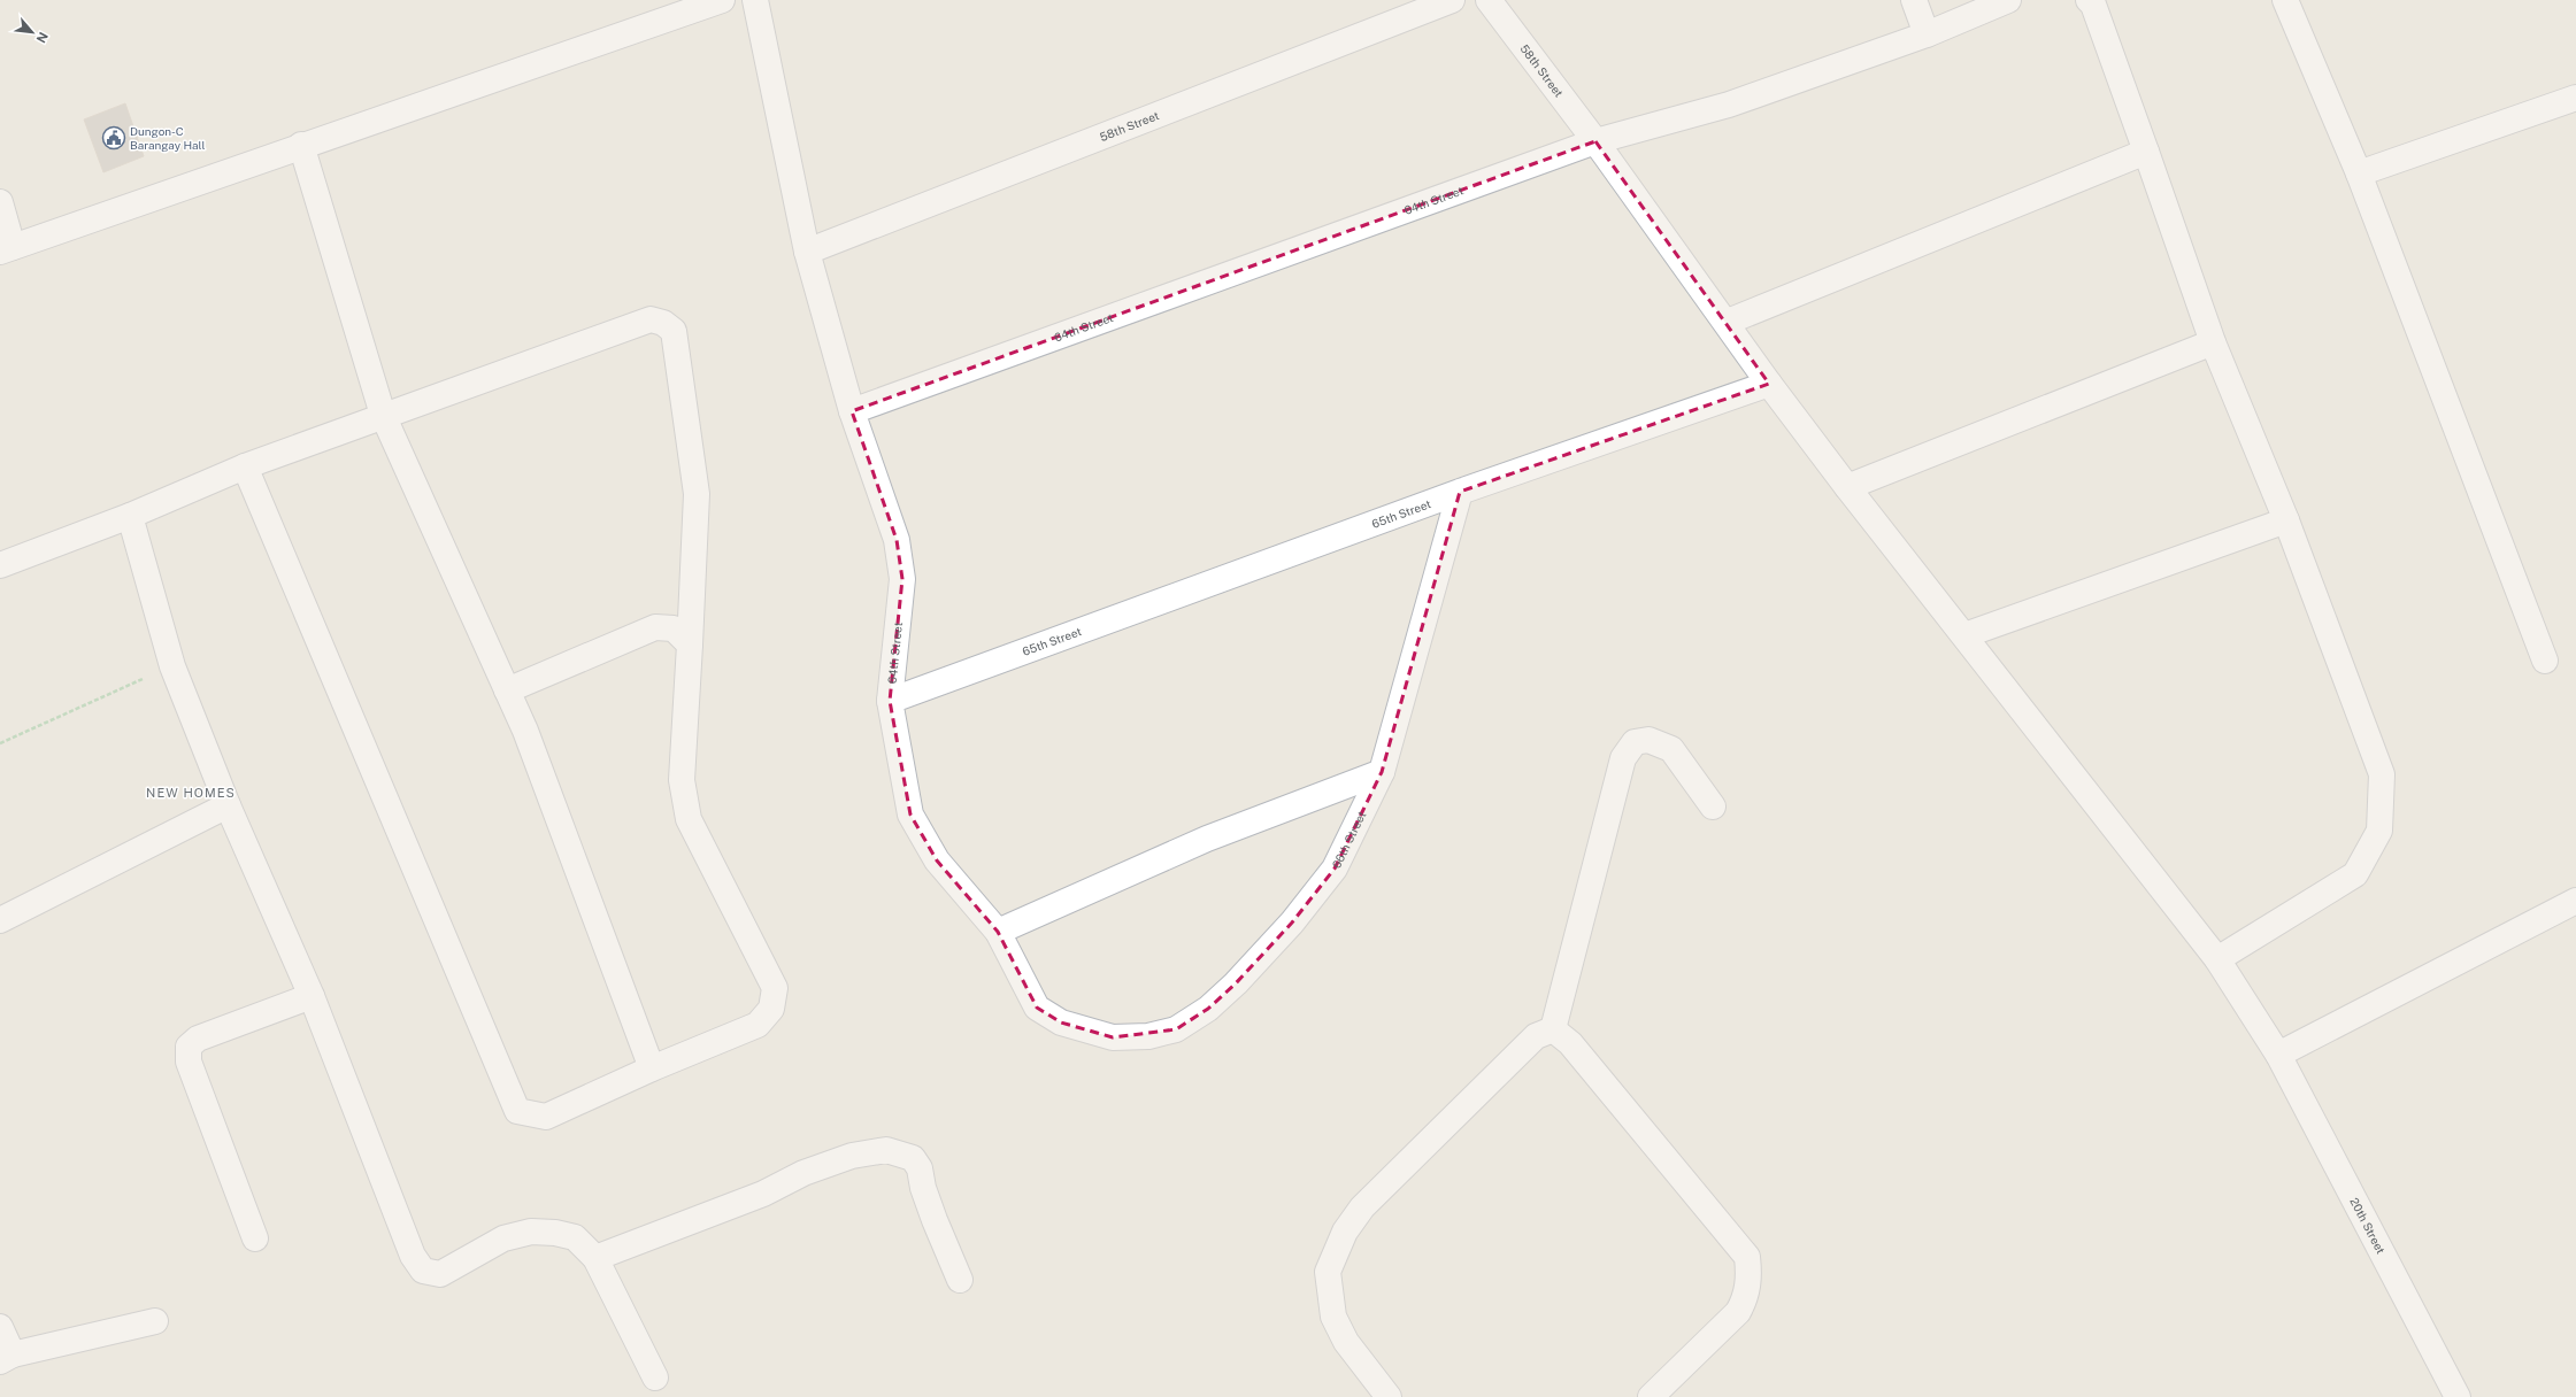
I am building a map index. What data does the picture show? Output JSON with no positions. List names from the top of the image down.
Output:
{
  "streets": {
    "street": [
      "58th Street",
      "64th Street",
      "65th Street",
      "66th Street",
      "20th Street"
    ]
  },
  "crossings": [
    ["58th Street", "64th Street"],
    ["58th Street", "65th Street"],
    ["58th Street", "20th Street"],
    ["64th Street", "65th Street"],
    ["65th Street", "66th Street"]
  ],
  "districts": ["NEW HOMES"],
  "places": {
    "public building": ["Dungon-C Barangay Hall"]
  },
  "north": "bottom right"
}
